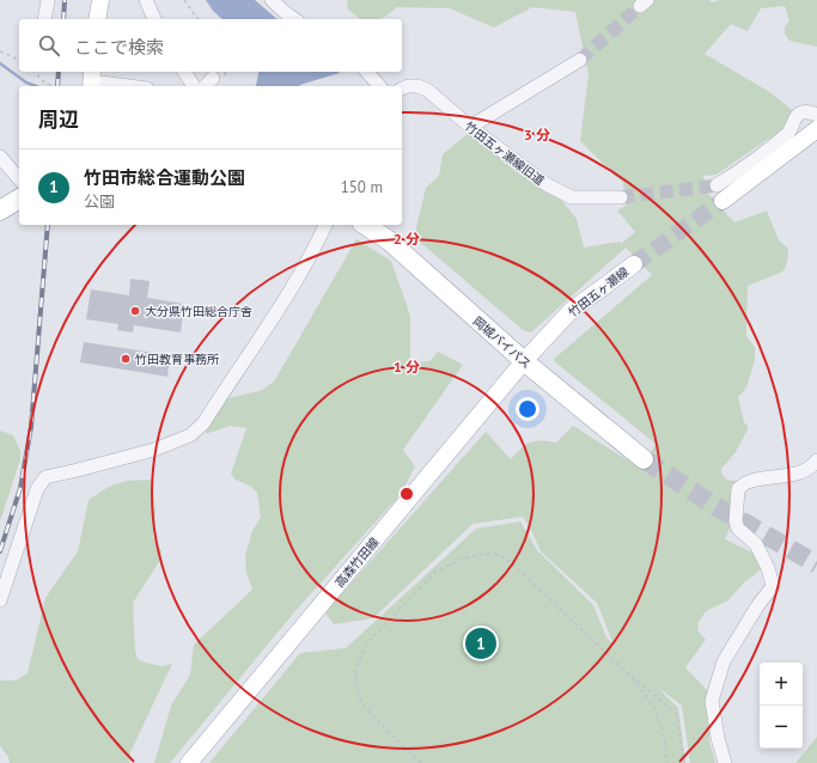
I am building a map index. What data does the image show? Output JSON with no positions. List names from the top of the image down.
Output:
{
  "streets": {
    "highway": ["岡城バイパス"],
    "main road": ["竹田五ヶ瀬線", "高森竹田線"],
    "street": ["竹田五ヶ瀬線旧道"]
  },
  "crossings": [
    ["竹田五ヶ瀬線", "岡城バイパス"],
    ["竹田五ヶ瀬線", "高森竹田線"],
    ["岡城バイパス", "高森竹田線"]
  ],
  "places": ["大分県竹田総合庁舎", "竹田教育事務所"],
  "page": {
    "search": "ここで検索",
    "heading": "周辺",
    "list": [
      {
        "mark": "1",
        "name": "竹田市総合運動公園",
        "note": "公園",
        "value": "150 m"
      }
    ],
    "pins": "1",
    "map_buttons": ["+", "−"]
  },
  "rings": ["3 分", "2 分", "1 分"]
}
